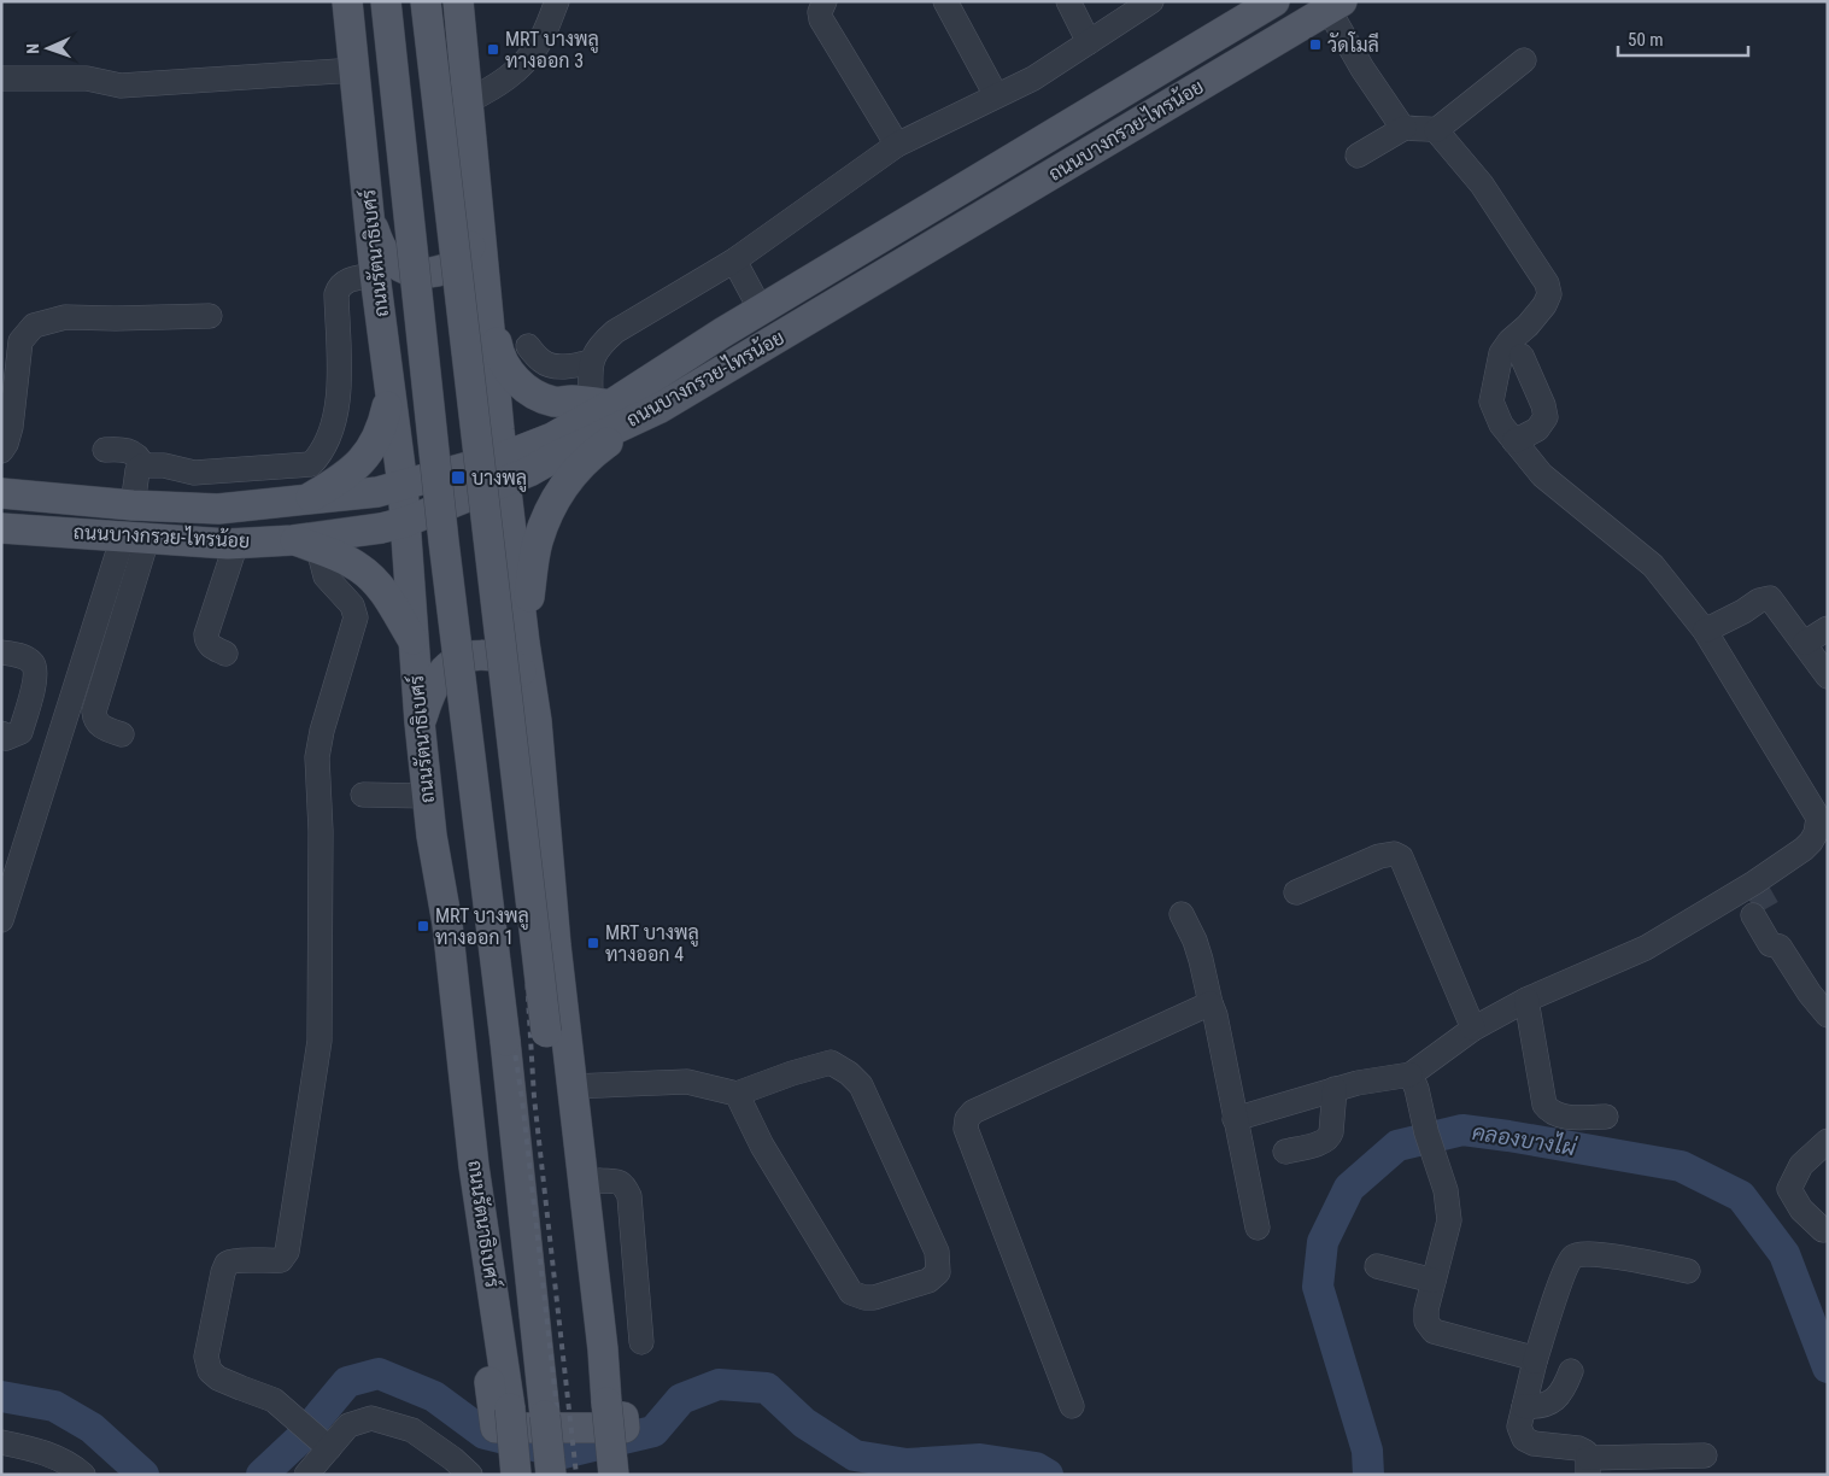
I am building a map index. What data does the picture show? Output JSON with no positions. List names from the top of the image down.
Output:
{
  "streets": {
    "main road": ["ถนนบางกรวย-ไทรน้อย", "ถนนรัตนาธิเบศร์"]
  },
  "crossings": [
    ["ถนนบางกรวย-ไทรน้อย", "ถนนรัตนาธิเบศร์"]
  ],
  "water": ["คลองบางไผ่"],
  "places": {
    "transit": [
      "วัดโมลี",
      "MRT บางพลู ทางออก 3",
      "บางพลู",
      "MRT บางพลู ทางออก 1",
      "MRT บางพลู ทางออก 4"
    ]
  },
  "scale_bar": "50 m",
  "north": "left"
}
